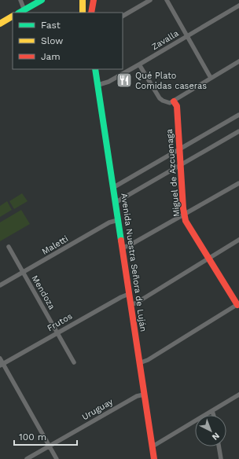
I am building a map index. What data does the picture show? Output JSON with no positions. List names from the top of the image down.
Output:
{
  "streets": {
    "main road": ["Miguel de Azcuenaga", "Avenida Nuestra Señora de Luján"],
    "street": [
      "Zavalla",
      "Maletti",
      "Mendoza",
      "Frutos",
      "Uruguay"
    ]
  },
  "crossings": [
    ["Zavalla", "Avenida Nuestra Señora de Luján"],
    ["Maletti", "Avenida Nuestra Señora de Luján"],
    ["Maletti", "Mendoza"],
    ["Avenida Nuestra Señora de Luján", "Frutos"],
    ["Avenida Nuestra Señora de Luján", "Uruguay"],
    ["Mendoza", "Frutos"]
  ],
  "places": {
    "restaurant": ["Qué Plato Comidas caseras"]
  },
  "legend": ["Fast", "Slow", "Jam"],
  "scale_bar": "100 m",
  "north": "bottom right"
}
